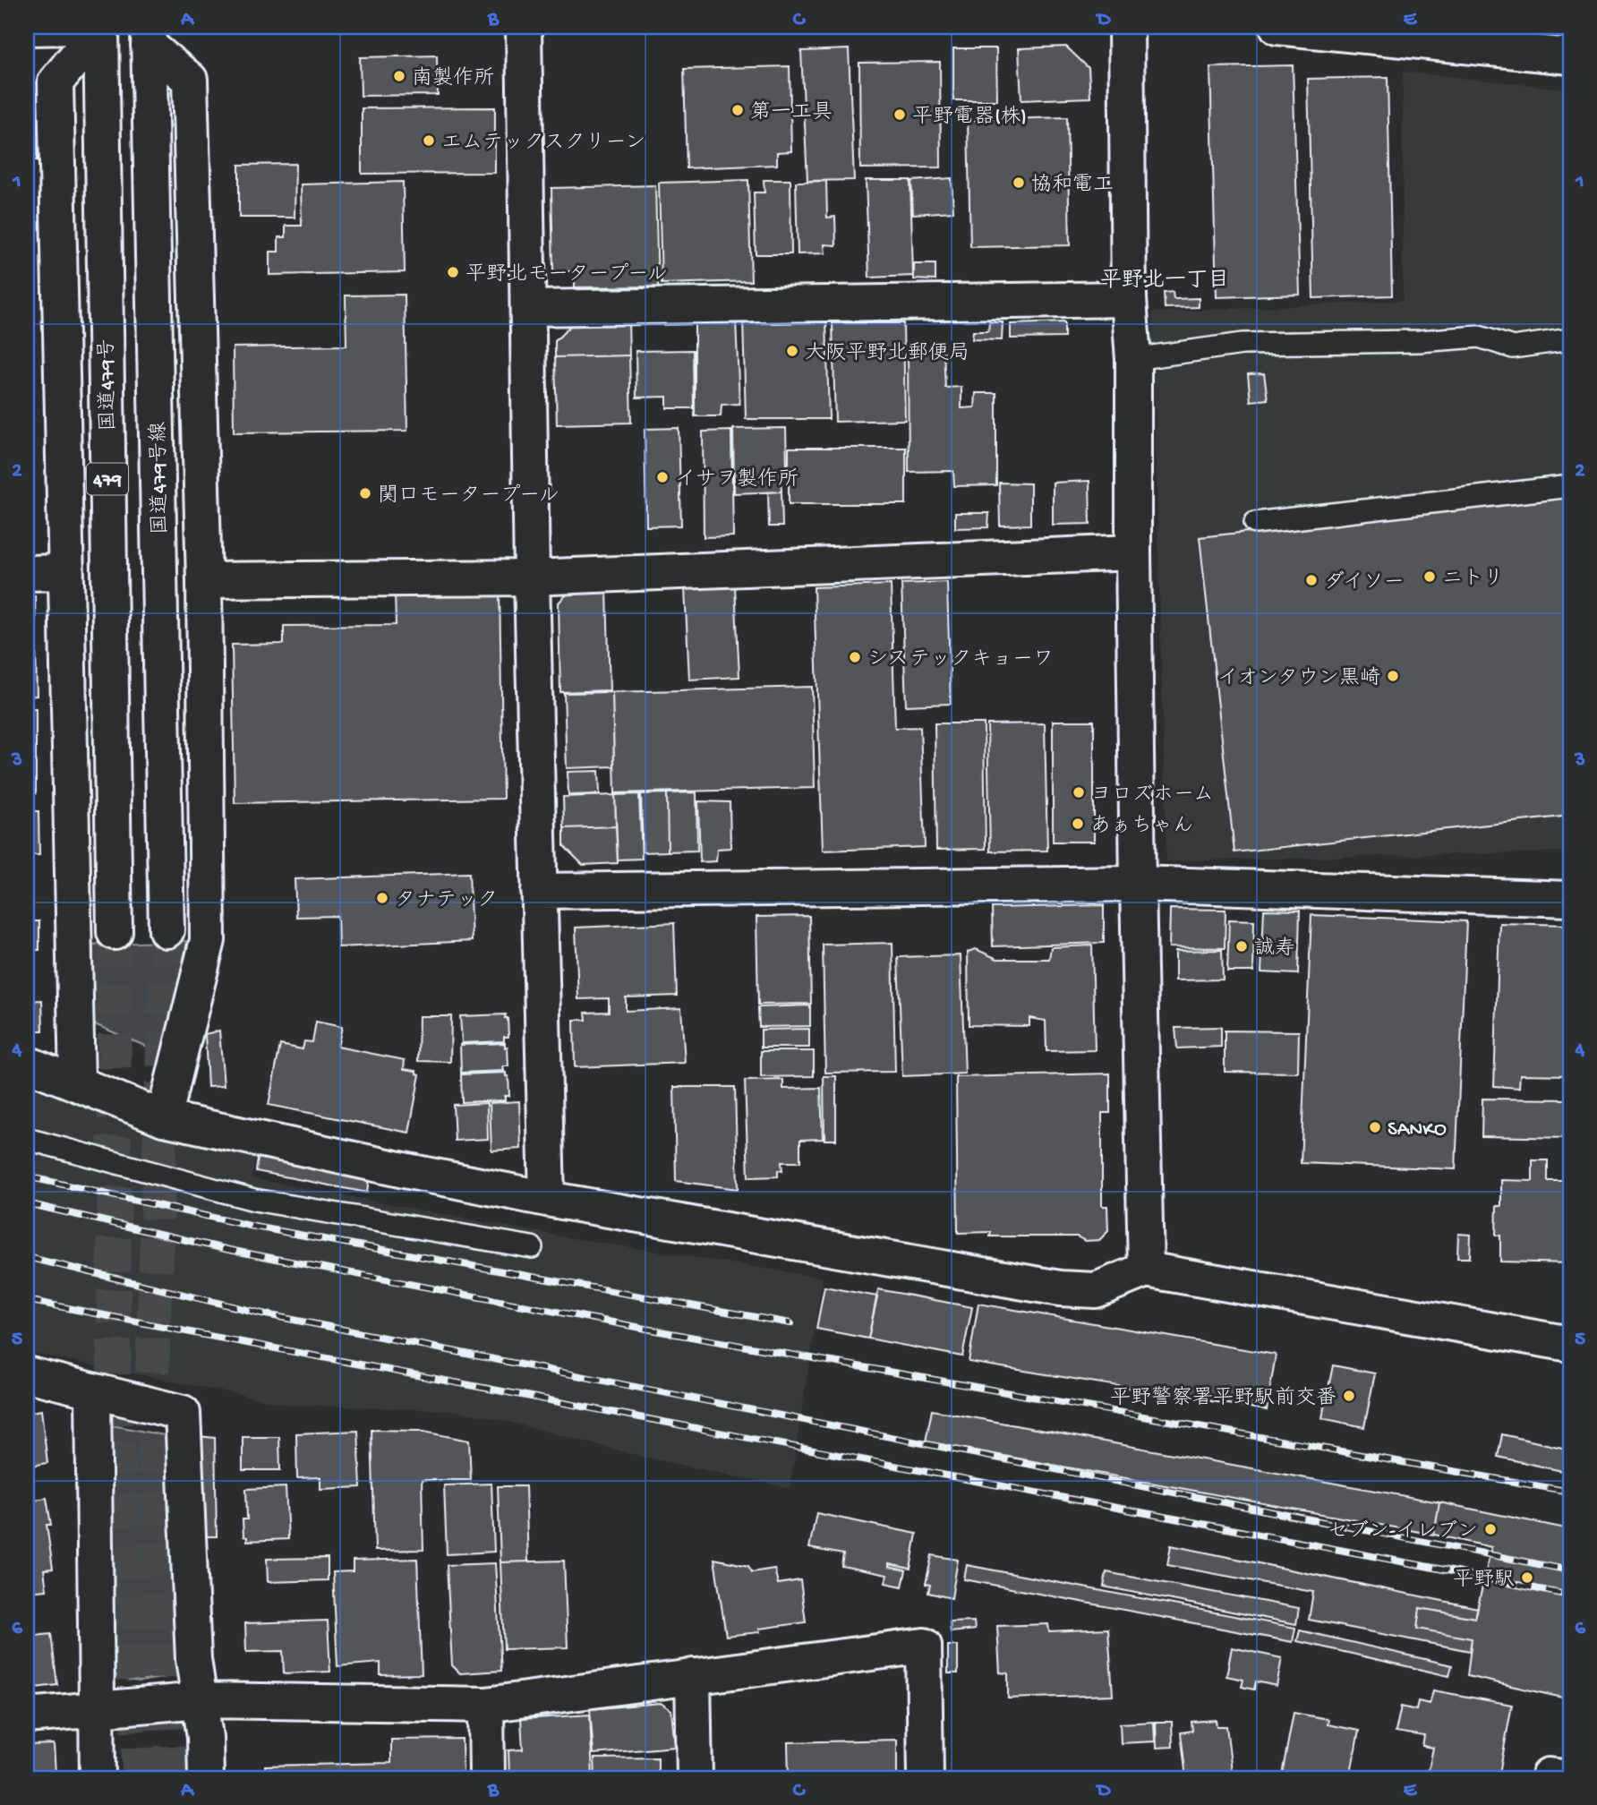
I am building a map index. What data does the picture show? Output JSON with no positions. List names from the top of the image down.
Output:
{
  "streets": {
    "main road": ["国道479号", "国道479号線", "479"]
  },
  "districts": ["平野北一丁目"],
  "places": [
    "南製作所",
    "第一工具",
    "平野電器(株)",
    "エムテックスクリーン",
    "協和電工",
    "平野北モータープール",
    "大阪平野北郵便局",
    "イサヲ製作所",
    "関口モータープール",
    "ニトリ",
    "ダイソー",
    "システックキョーワ",
    "イオンタウン黒崎",
    "ヨロズホーム",
    "あぁちゃん",
    "タナテック",
    "誠寿",
    "SANKO",
    "平野警察署平野駅前交番",
    "セブン-イレブン",
    "平野駅"
  ],
  "grid": {
    "columns": [
      "A",
      "B",
      "C",
      "D",
      "E"
    ],
    "rows": [
      "1",
      "2",
      "3",
      "4",
      "5",
      "6"
    ]
  }
}
